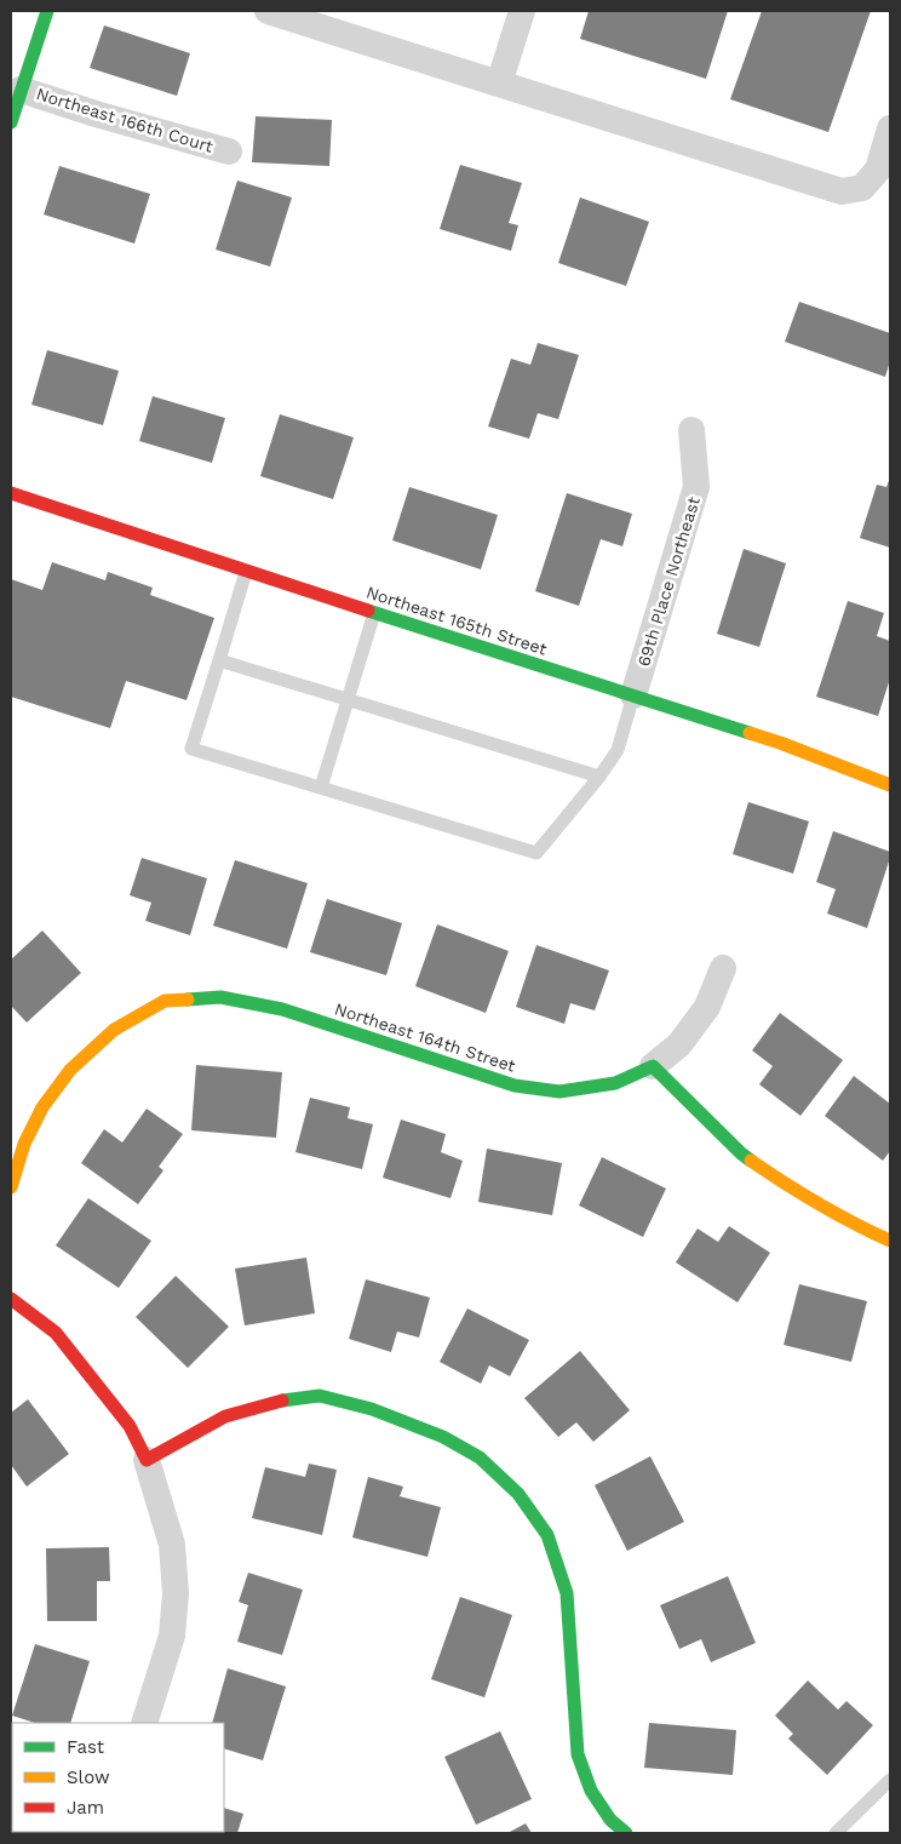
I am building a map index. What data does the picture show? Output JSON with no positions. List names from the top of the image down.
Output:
{
  "streets": {
    "street": [
      "Northeast 166th Court",
      "69th Place Northeast",
      "Northeast 165th Street",
      "Northeast 164th Street"
    ]
  },
  "crossings": [
    ["69th Place Northeast", "Northeast 165th Street"]
  ],
  "legend": ["Fast", "Slow", "Jam"]
}
